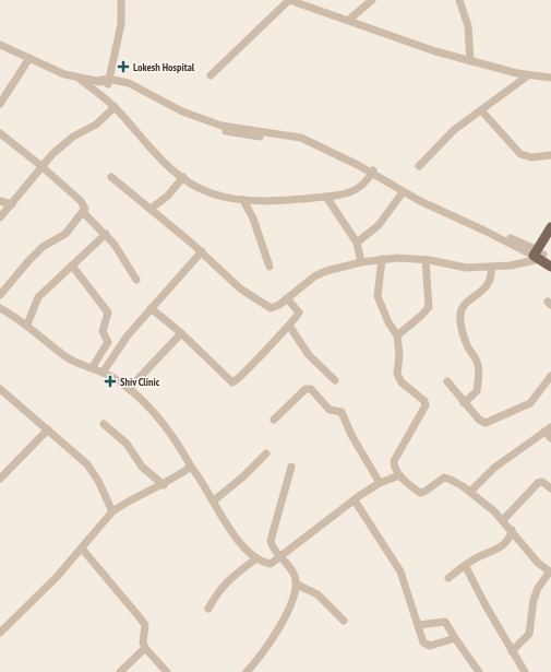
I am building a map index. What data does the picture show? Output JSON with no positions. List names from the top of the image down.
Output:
{
  "places": {
    "health": ["Lokesh Hospital", "Shiv Clinic"]
  }
}
